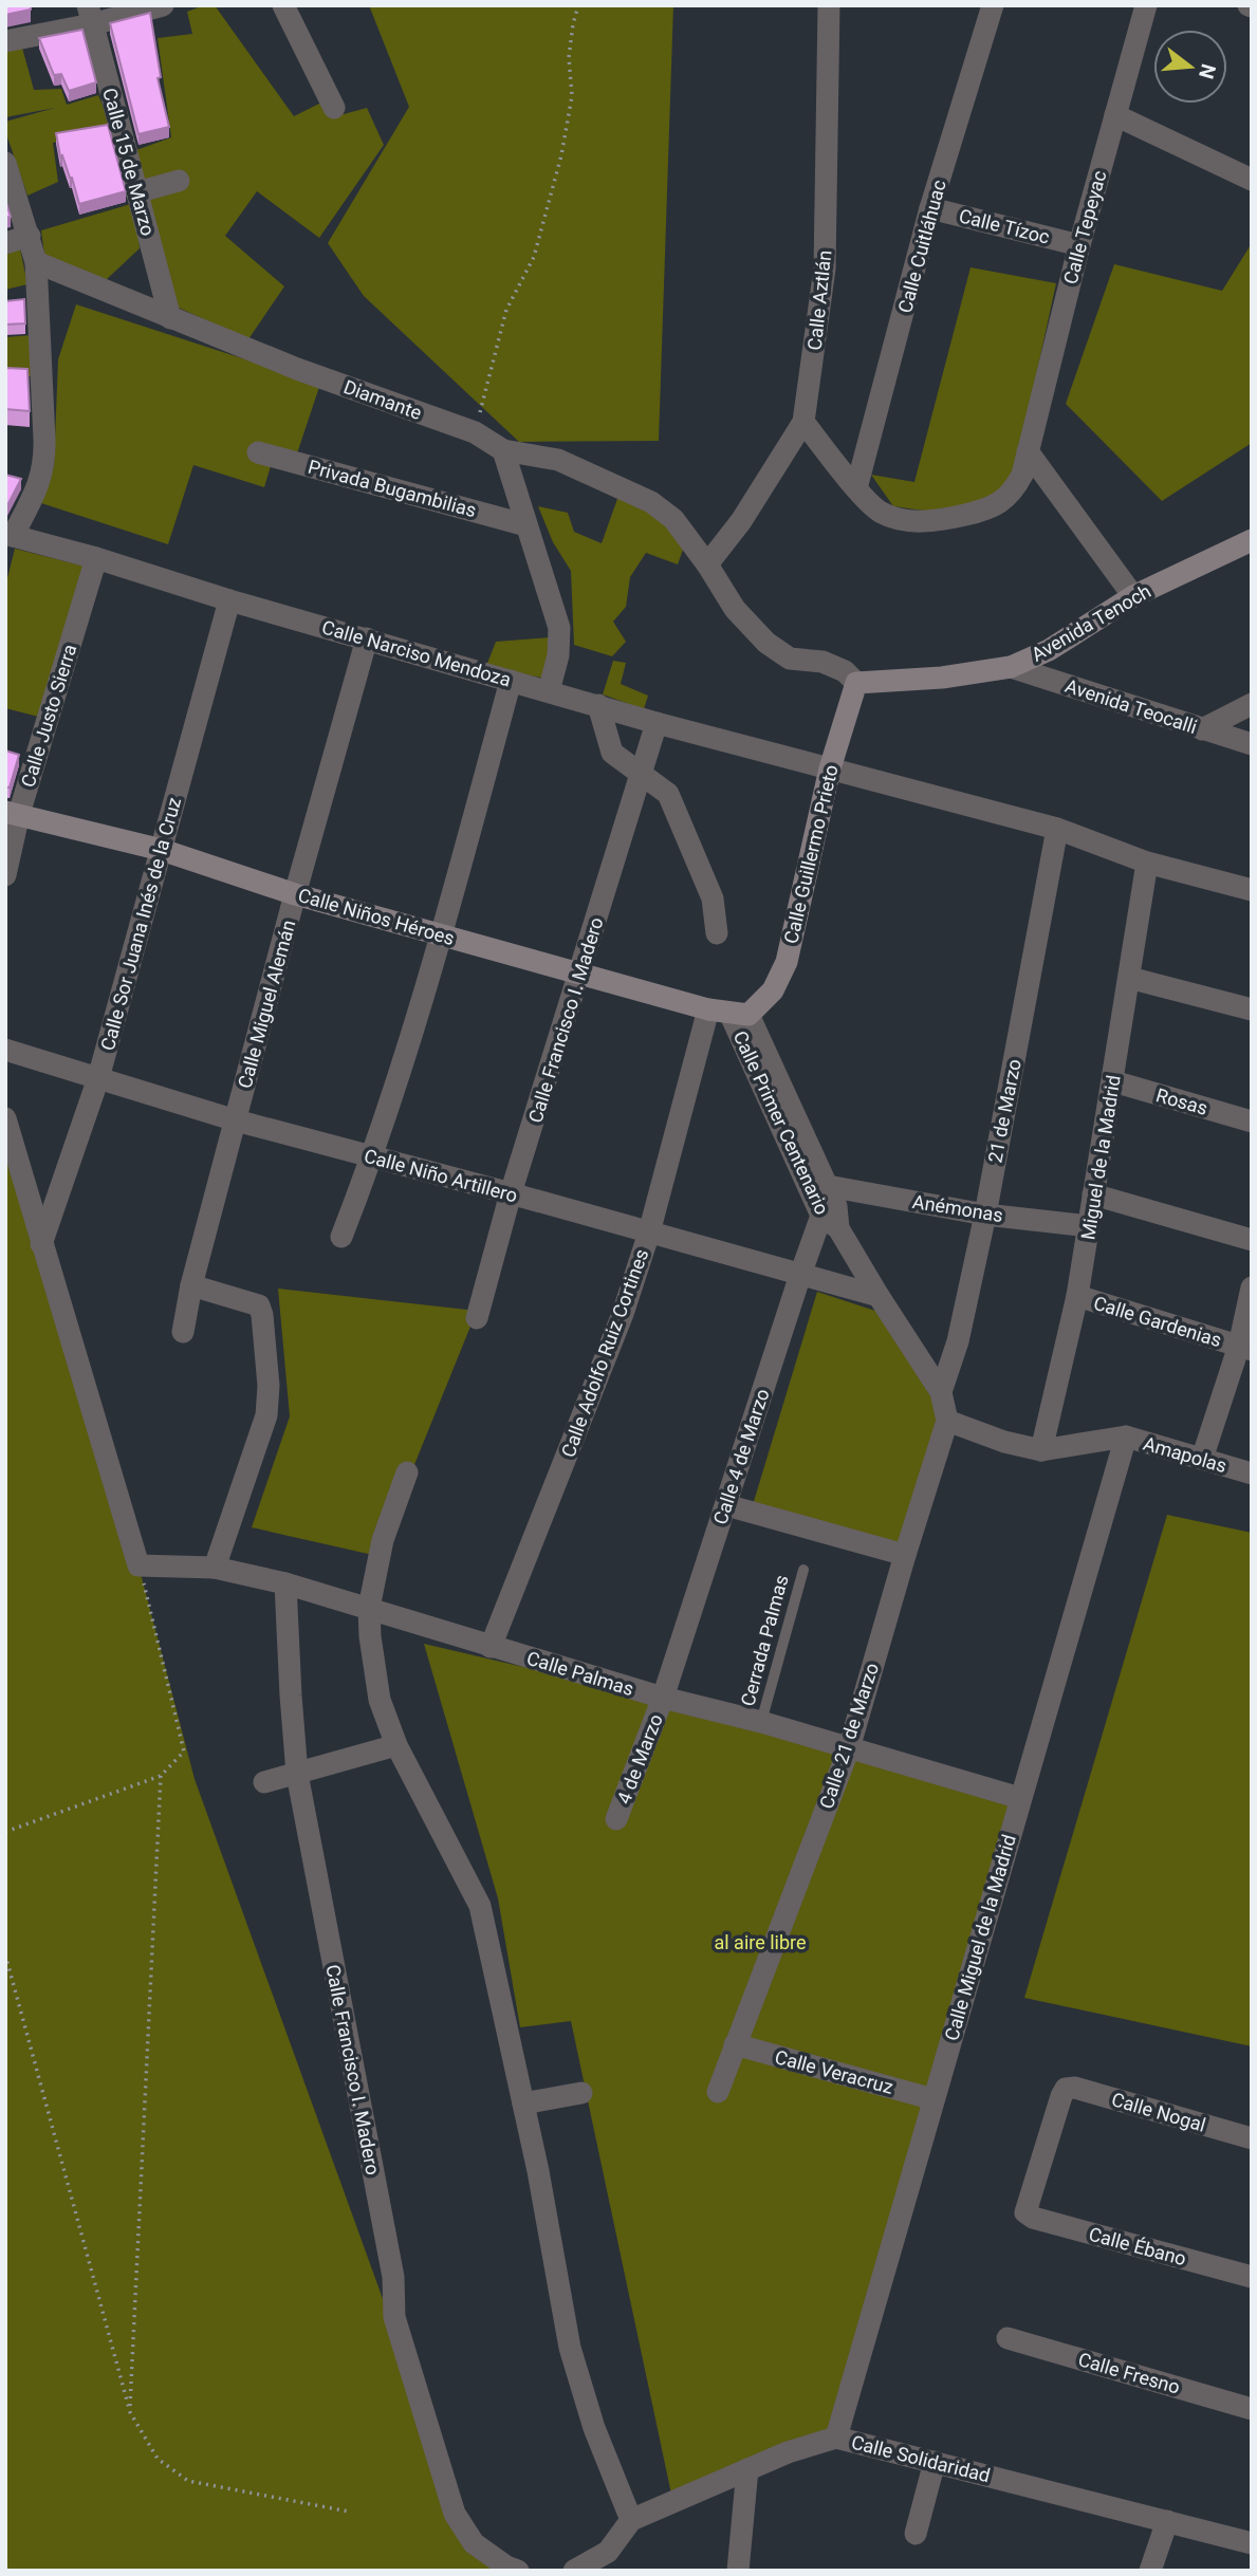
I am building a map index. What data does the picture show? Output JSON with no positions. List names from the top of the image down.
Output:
{
  "streets": {
    "street": [
      "Calle 15 de Marzo",
      "Calle Tízoc",
      "Calle Tepeyac",
      "Calle Cuitláhuac",
      "Calle Aztlán",
      "Diamante",
      "Privada Bugambilias",
      "Avenida Tenoch",
      "Calle Narciso Mendoza",
      "Avenida Teocalli",
      "Calle Justo Sierra",
      "Calle Guillermo Prieto",
      "Calle Niños Héroes",
      "Calle Sor Juana Inés de la Cruz",
      "Calle Miguel Alemán",
      "Calle Francisco I. Madero",
      "Rosas",
      "21 de Marzo",
      "Calle Primer Centenario",
      "Miguel de la Madrid",
      "Calle Niño Artillero",
      "Anémonas",
      "Calle Gardenias",
      "Calle Adolfo Ruiz Cortines",
      "Amapolas",
      "Calle 4 de Marzo",
      "Calle Palmas",
      "Calle 21 de Marzo",
      "4 de Marzo",
      "Calle Miguel de la Madrid",
      "Calle Veracruz",
      "Calle Nogal",
      "Calle Ébano",
      "Calle Fresno",
      "Calle Solidaridad"
    ],
    "lane": ["Cerrada Palmas"]
  },
  "crossings": [
    ["Calle 15 de Marzo", "Diamante"],
    ["Calle Tízoc", "Calle Tepeyac"],
    ["Calle Tízoc", "Calle Cuitláhuac"],
    ["Calle Tepeyac", "Calle Cuitláhuac"],
    ["Calle Tepeyac", "Calle Aztlán"],
    ["Calle Aztlán", "Diamante"],
    ["Avenida Tenoch", "Avenida Teocalli"],
    ["Avenida Tenoch", "Calle Guillermo Prieto"],
    ["Calle Narciso Mendoza", "Calle Justo Sierra"],
    ["Calle Narciso Mendoza", "Calle Guillermo Prieto"],
    ["Calle Narciso Mendoza", "Calle Sor Juana Inés de la Cruz"],
    ["Calle Narciso Mendoza", "Calle Miguel Alemán"],
    ["Calle Narciso Mendoza", "Calle Francisco I. Madero"],
    ["Calle Narciso Mendoza", "21 de Marzo"],
    ["Calle Justo Sierra", "Calle Niños Héroes"],
    ["Calle Guillermo Prieto", "Calle Niños Héroes"],
    ["Calle Guillermo Prieto", "Calle Primer Centenario"],
    ["Calle Guillermo Prieto", "Calle Adolfo Ruiz Cortines"],
    ["Calle Niños Héroes", "Calle Sor Juana Inés de la Cruz"],
    ["Calle Niños Héroes", "Calle Miguel Alemán"],
    ["Calle Niños Héroes", "Calle Francisco I. Madero"],
    ["Calle Niños Héroes", "Calle Primer Centenario"],
    ["Calle Niños Héroes", "Calle Adolfo Ruiz Cortines"],
    ["Calle Sor Juana Inés de la Cruz", "Calle Niño Artillero"],
    ["Calle Miguel Alemán", "Calle Niño Artillero"],
    ["Calle Francisco I. Madero", "Calle Niño Artillero"],
    ["Calle Francisco I. Madero", "Calle Palmas"],
    ["Rosas", "Miguel de la Madrid"],
    ["21 de Marzo", "Calle Primer Centenario"],
    ["21 de Marzo", "Anémonas"],
    ["Calle Primer Centenario", "Calle Niño Artillero"],
    ["Calle Primer Centenario", "Anémonas"],
    ["Calle Primer Centenario", "Calle Adolfo Ruiz Cortines"],
    ["Calle Primer Centenario", "Amapolas"],
    ["Calle Primer Centenario", "Calle 4 de Marzo"],
    ["Calle Primer Centenario", "Calle 21 de Marzo"],
    ["Miguel de la Madrid", "Anémonas"],
    ["Miguel de la Madrid", "Calle Gardenias"],
    ["Miguel de la Madrid", "Amapolas"],
    ["Calle Niño Artillero", "Calle Adolfo Ruiz Cortines"],
    ["Calle Niño Artillero", "Calle 4 de Marzo"],
    ["Calle Adolfo Ruiz Cortines", "Calle Palmas"],
    ["Amapolas", "Calle 21 de Marzo"],
    ["Amapolas", "Calle Miguel de la Madrid"],
    ["Calle 4 de Marzo", "Calle Palmas"],
    ["Calle 4 de Marzo", "4 de Marzo"],
    ["Cerrada Palmas", "Calle Palmas"],
    ["Calle Palmas", "Calle 21 de Marzo"],
    ["Calle Palmas", "4 de Marzo"],
    ["Calle Palmas", "Calle Miguel de la Madrid"],
    ["Calle 21 de Marzo", "Calle Veracruz"],
    ["Calle Miguel de la Madrid", "Calle Veracruz"],
    ["Calle Miguel de la Madrid", "Calle Solidaridad"],
    ["Calle Nogal", "Calle Ébano"]
  ],
  "parks": ["al aire libre"],
  "north": "right"
}
